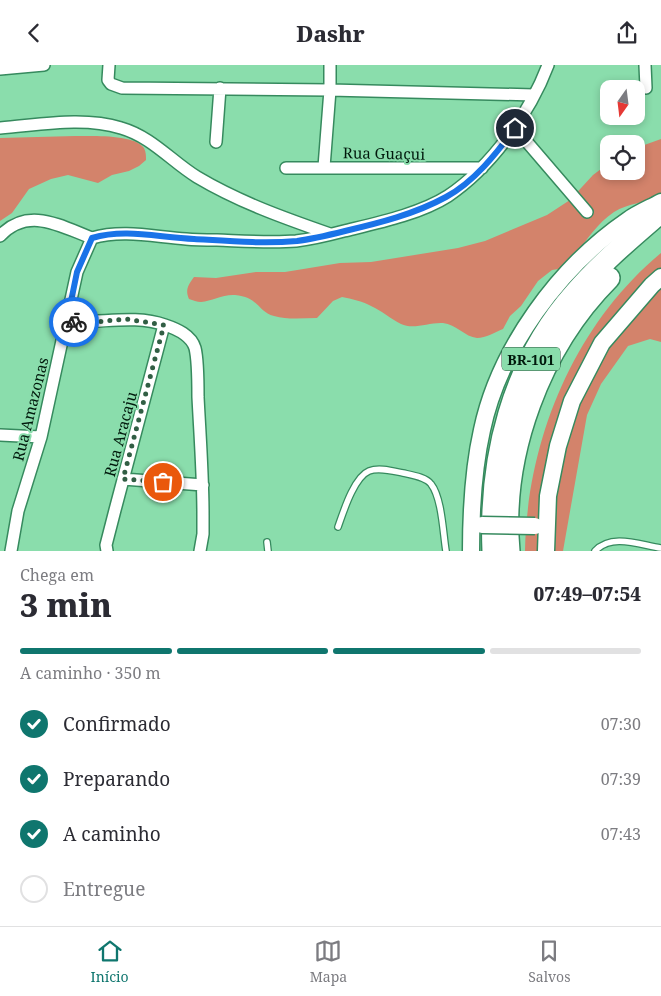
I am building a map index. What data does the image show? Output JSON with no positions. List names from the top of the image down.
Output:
{
  "streets": {
    "highway": ["BR-101"],
    "street": ["Rua Guaçui", "Rua Amazonas", "Rua Aracaju"]
  },
  "north": "bottom",
  "page": {
    "header": "Dashr",
    "heading": ["3 min", "Chega em", "07:49–07:54"],
    "bar": "A caminho · 350 m",
    "list": [
      ["Confirmado", "07:30"],
      ["Preparando", "07:39"],
      ["A caminho", "07:43"],
      "Entregue"
    ],
    "tabs": ["Início", "Mapa", "Salvos"]
  }
}
